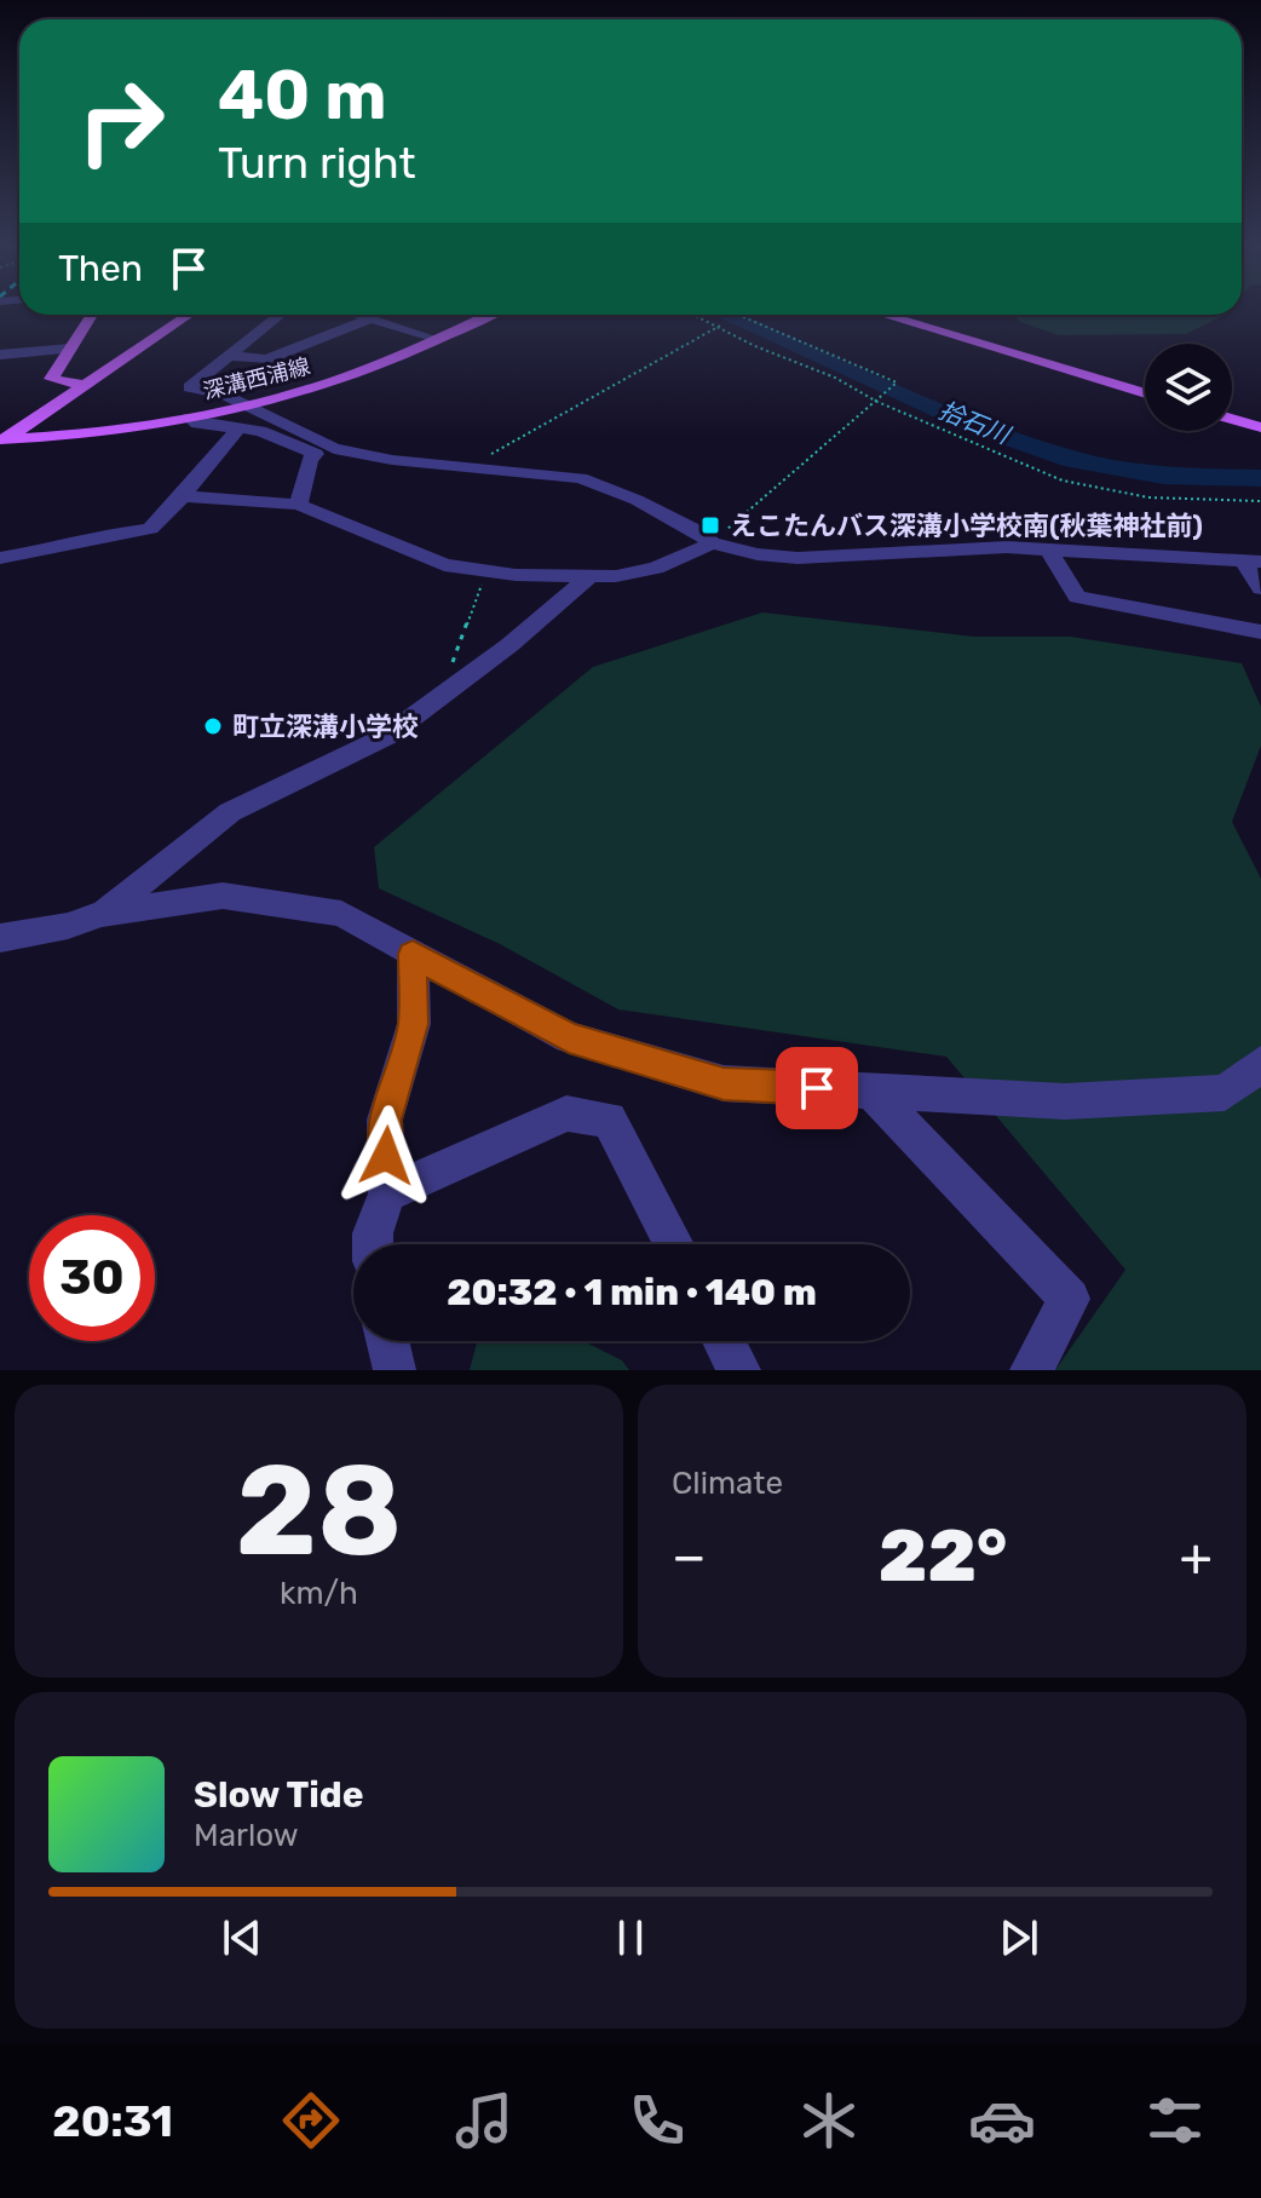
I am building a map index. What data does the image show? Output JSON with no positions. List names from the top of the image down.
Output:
{
  "streets": {
    "main road": ["深溝西浦線"]
  },
  "water": ["拾石川"],
  "places": {
    "transit": ["えこたんバス深溝小学校南(秋葉神社前)"],
    "other": ["町立深溝小学校"]
  },
  "page": {
    "turn": ["40 m", "Turn right"],
    "then": "Then",
    "limit": "30",
    "trip": "20:32 · 1 min · 140 m",
    "tile": [
      ["28", "km/h"],
      "Climate"
    ],
    "heat": ["−", "22°", "+"],
    "song": ["Slow Tide", "Marlow"],
    "tabs": "20:31"
  }
}
